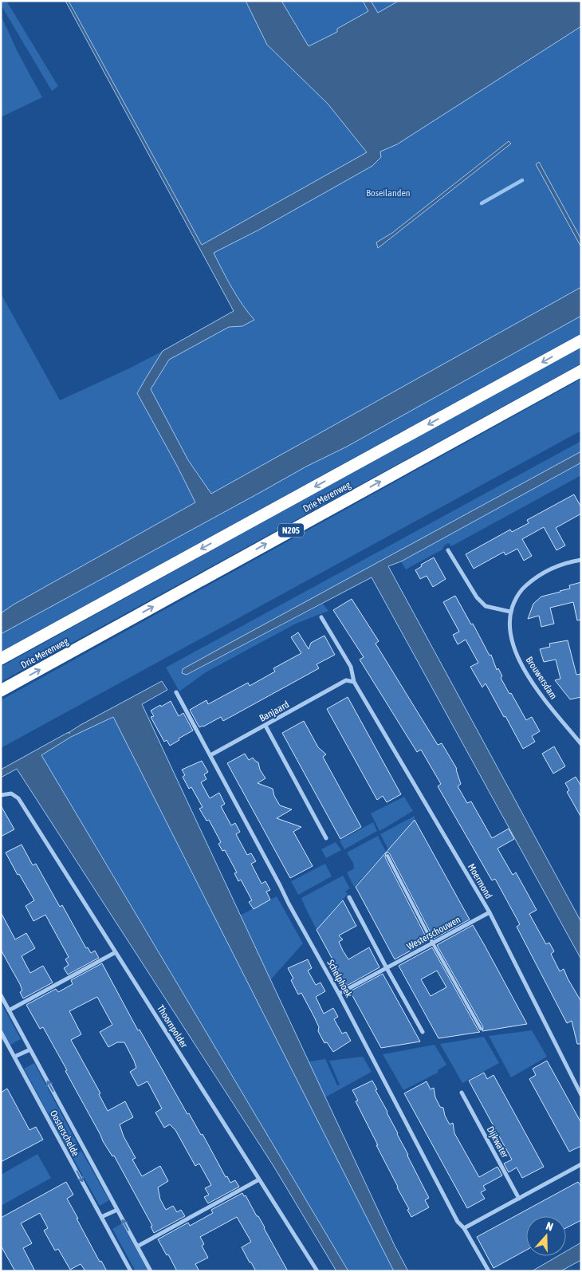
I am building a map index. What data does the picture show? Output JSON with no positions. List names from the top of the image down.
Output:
{
  "streets": {
    "highway": ["Drie Merenweg", "N205"],
    "street": [
      "Brouwersdam",
      "Banjaard",
      "Moermond",
      "Westerschouwen",
      "Schelphoek",
      "Thoornpolder",
      "Oosterschelde",
      "Dijkwater"
    ]
  },
  "crossings": [
    ["Banjaard", "Moermond"],
    ["Banjaard", "Schelphoek"],
    ["Moermond", "Westerschouwen"],
    ["Westerschouwen", "Schelphoek"]
  ],
  "parks": ["Boseilanden"],
  "north": "top"
}
